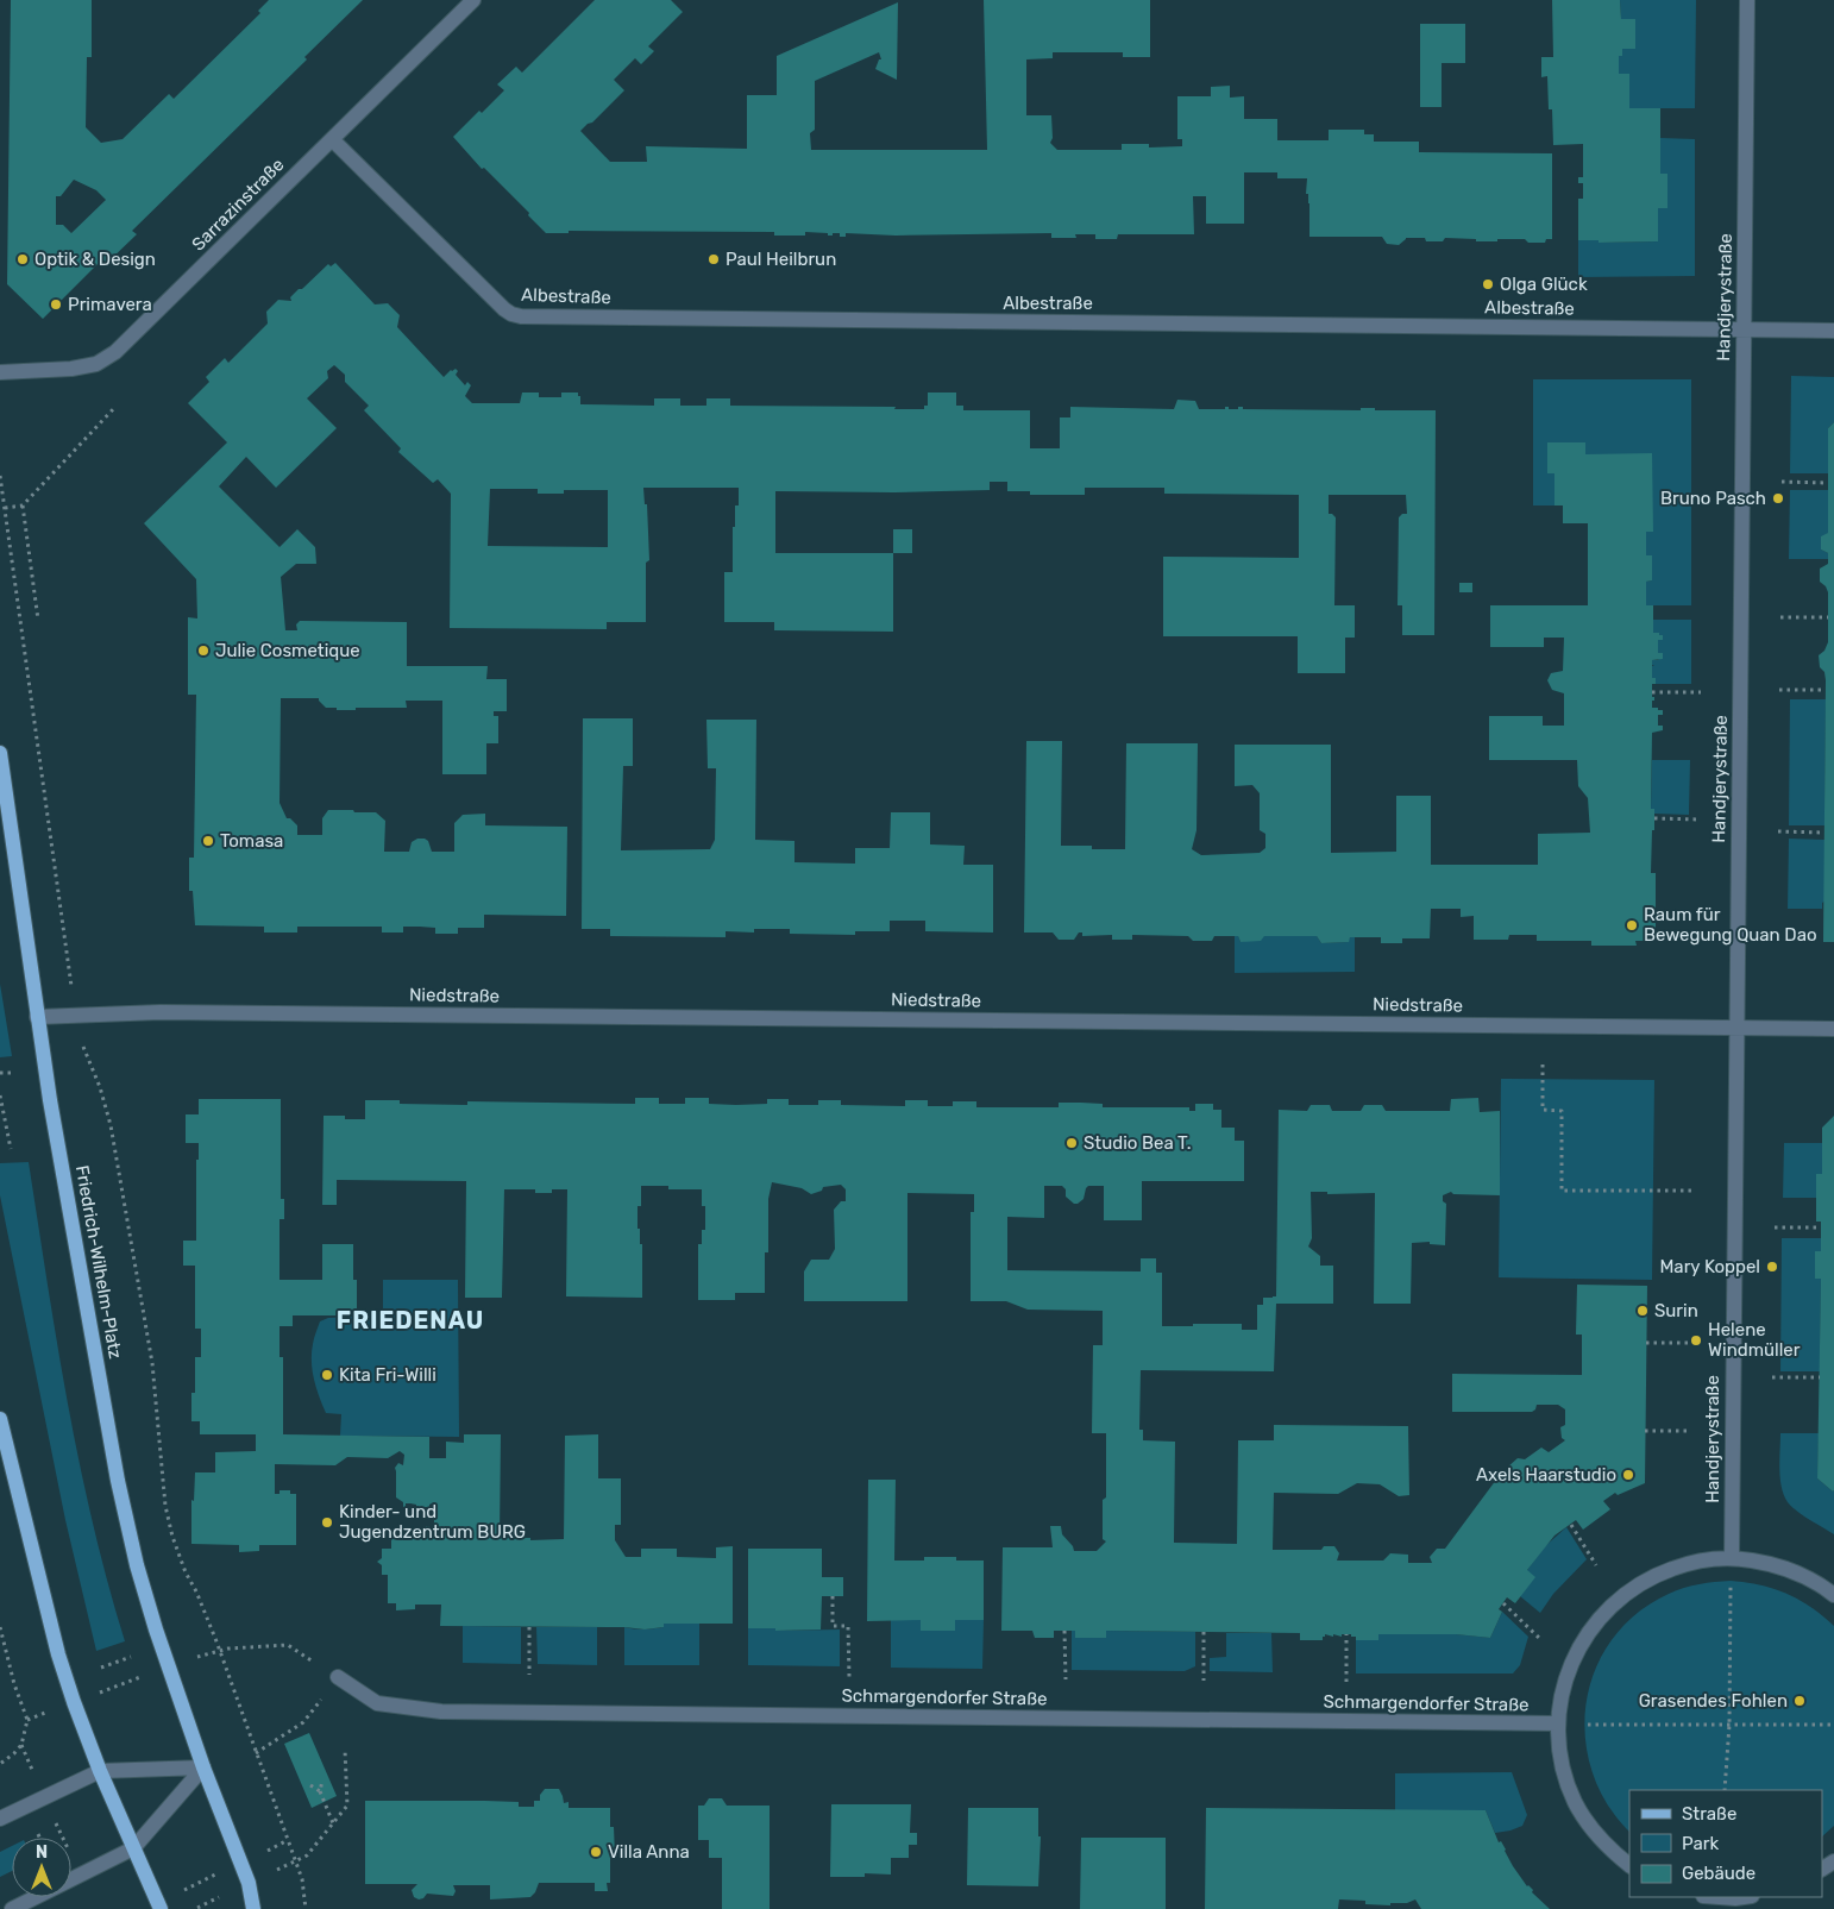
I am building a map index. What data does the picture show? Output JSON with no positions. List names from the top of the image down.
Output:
{
  "streets": {
    "main road": ["Friedrich-Wilhelm-Platz"],
    "street": [
      "Sarrazinstraße",
      "Albestraße",
      "Handjerystraße",
      "Niedstraße",
      "Schmargendorfer Straße"
    ]
  },
  "crossings": [
    ["Sarrazinstraße", "Albestraße"],
    ["Albestraße", "Handjerystraße"],
    ["Handjerystraße", "Niedstraße"],
    ["Niedstraße", "Friedrich-Wilhelm-Platz"]
  ],
  "districts": ["FRIEDENAU"],
  "places": [
    "Optik & Design",
    "Paul Heilbrun",
    "Olga Glück",
    "Primavera",
    "Bruno Pasch",
    "Julie Cosmetique",
    "Tomasa",
    "Raum für Bewegung Quan Dao",
    "Studio Bea T.",
    "Mary Koppel",
    "Surin",
    "Helene Windmüller",
    "Kita Fri-Willi",
    "Axels Haarstudio",
    "Kinder- und Jugendzentrum BURG",
    "Grasendes Fohlen",
    "Villa Anna"
  ],
  "legend": ["Straße", "Park", "Gebäude"],
  "north": "top"
}
